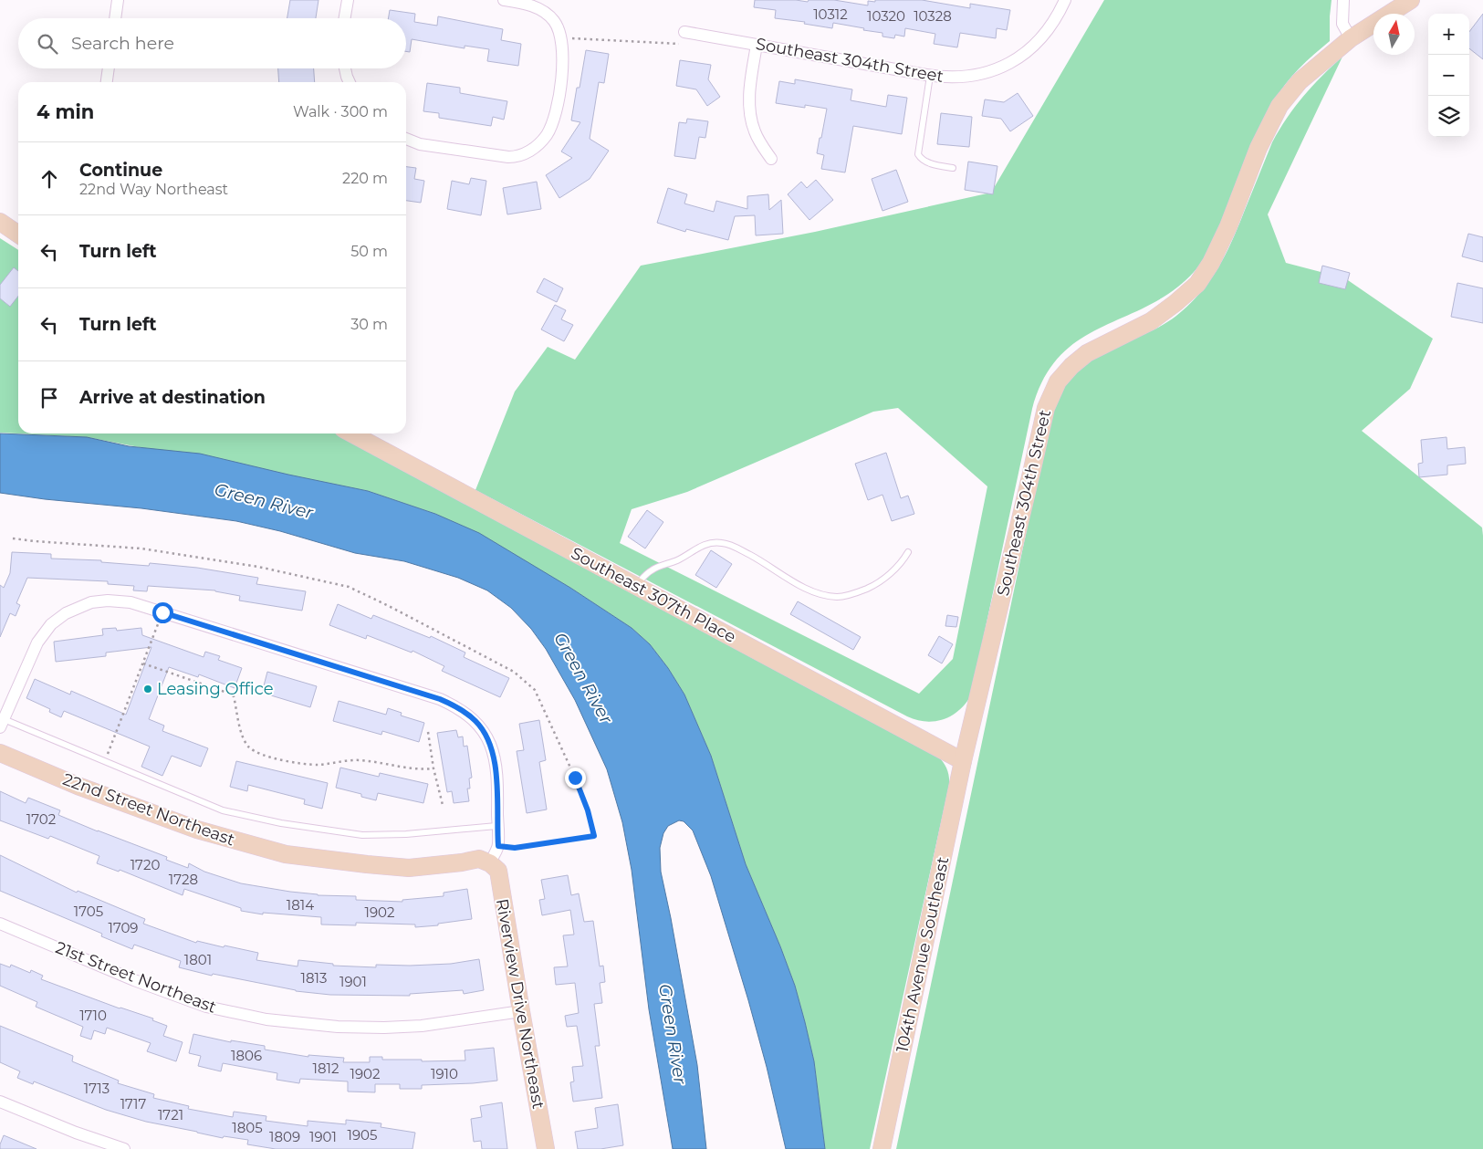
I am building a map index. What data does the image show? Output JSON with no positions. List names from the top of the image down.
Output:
{
  "streets": {
    "street": [
      "Southeast 304th Street",
      "Southeast 307th Place",
      "22nd Street Northeast",
      "104th Avenue Southeast",
      "21st Street Northeast",
      "Riverview Drive Northeast"
    ]
  },
  "crossings": [
    ["Southeast 304th Street", "Southeast 307th Place"],
    ["Southeast 304th Street", "104th Avenue Southeast"],
    ["Southeast 307th Place", "104th Avenue Southeast"],
    ["22nd Street Northeast", "Riverview Drive Northeast"],
    ["21st Street Northeast", "Riverview Drive Northeast"]
  ],
  "water": ["Green River"],
  "places": ["Leasing Office"],
  "house_numbers": [
    "10312",
    "10320",
    "10328",
    "1702",
    "1720",
    "1728",
    "1814",
    "1705",
    "1902",
    "1709",
    "1801",
    "1813",
    "1901",
    "1710",
    "1806",
    "1812",
    "1902",
    "1910",
    "1713",
    "1717",
    "1721",
    "1805",
    "1905",
    "1809",
    "1901"
  ],
  "north": "top",
  "page": {
    "map_buttons": ["+", "−"],
    "search": "Search here",
    "heading": ["4 min", "Walk · 300 m"],
    "list": [
      ["Continue", "22nd Way Northeast", "220 m"],
      ["Turn left", "50 m"],
      ["Turn left", "30 m"],
      "Arrive at destination"
    ]
  }
}
